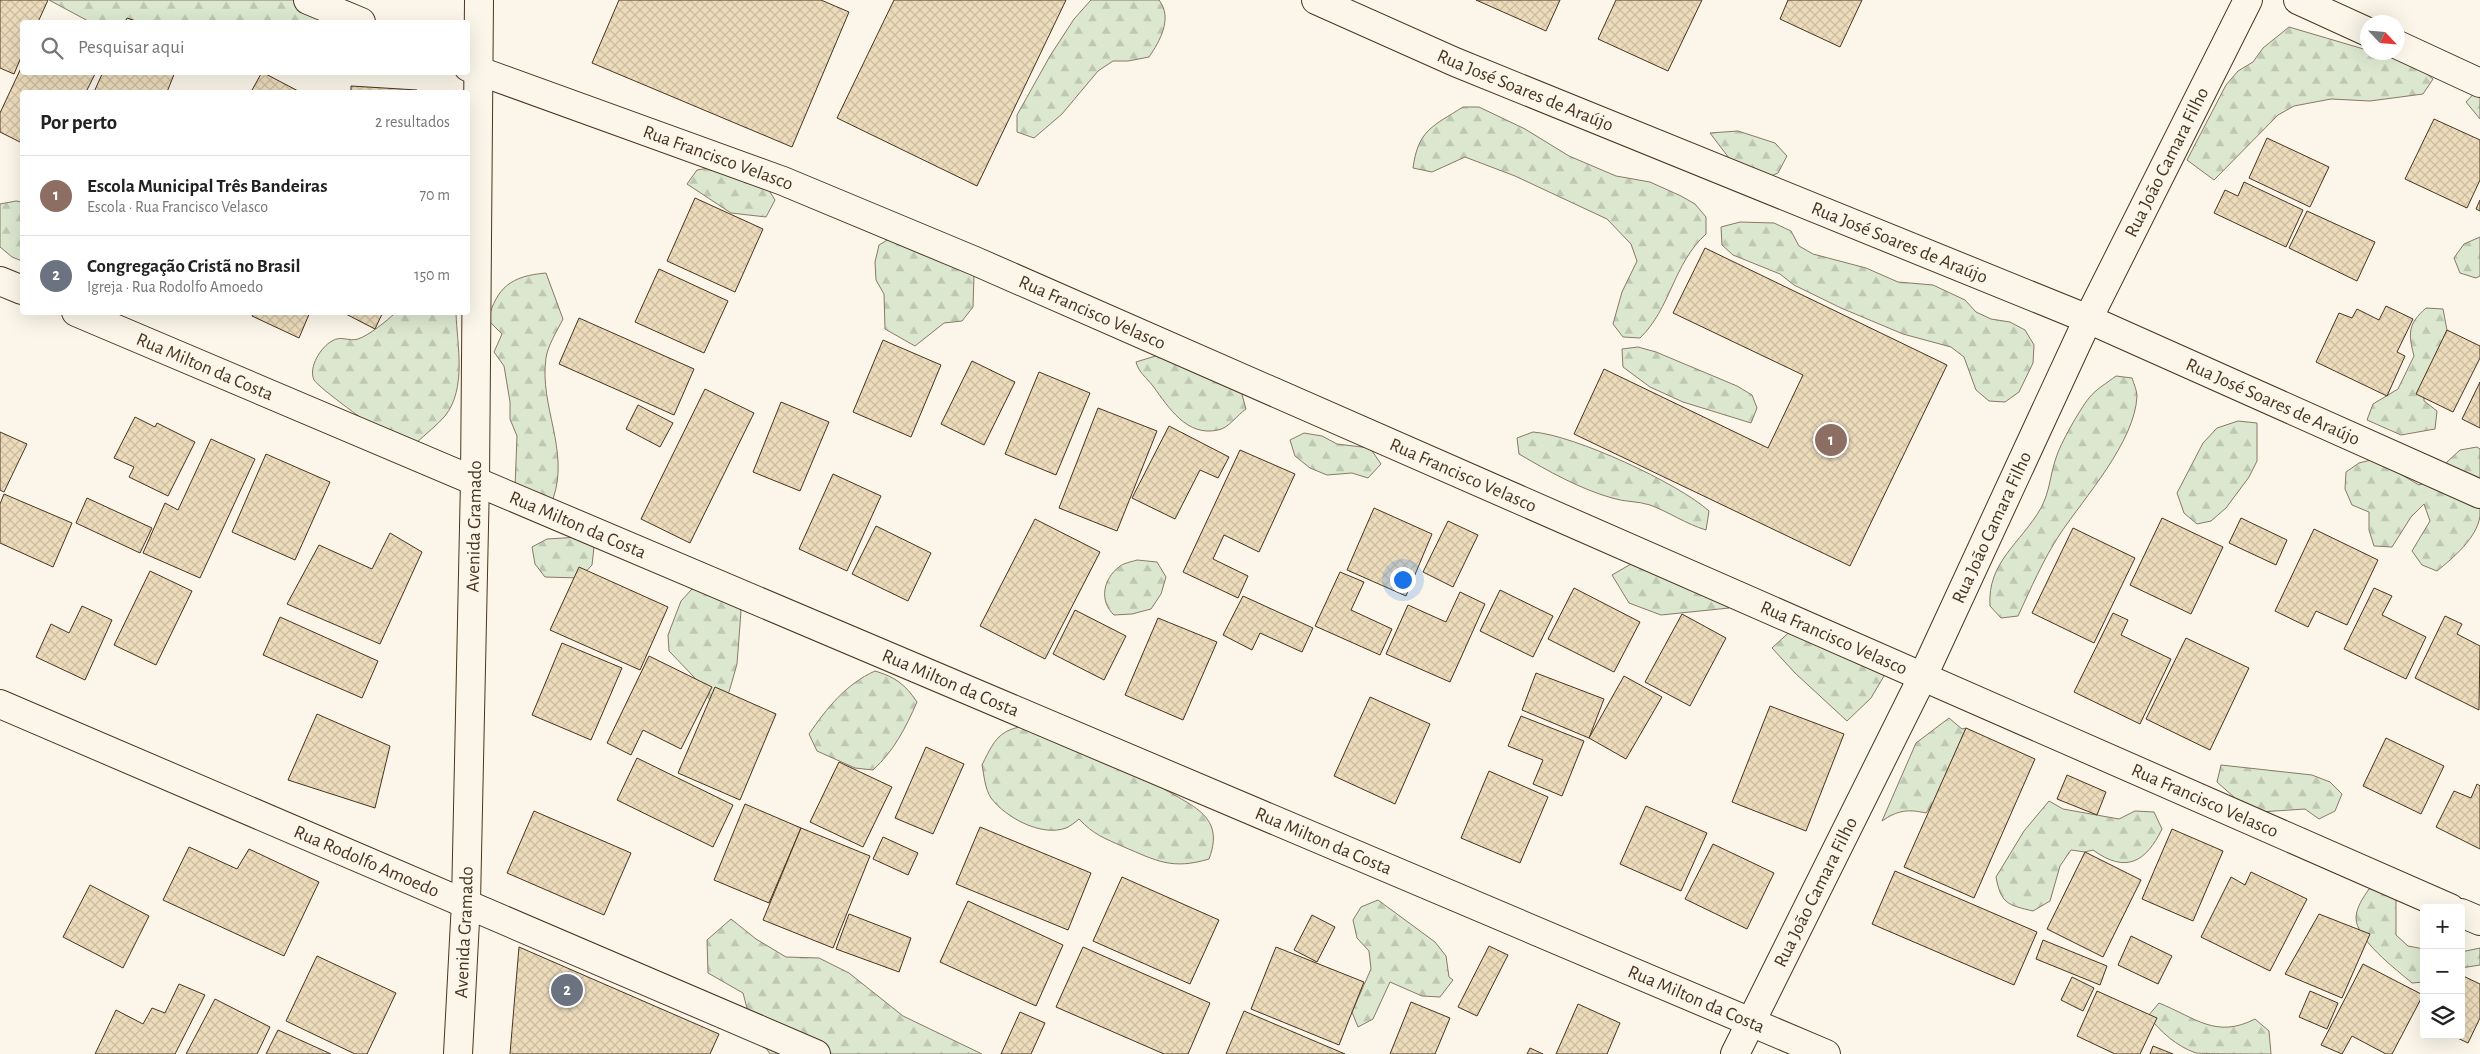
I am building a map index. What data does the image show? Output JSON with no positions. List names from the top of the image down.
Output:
{
  "streets": {
    "street": [
      "Rua José Soares de Araújo",
      "Rua Francisco Velasco",
      "Rua João Camara Filho",
      "Rua Milton da Costa",
      "Avenida Gramado",
      "Rua Rodolfo Amoedo"
    ]
  },
  "crossings": [
    ["Rua José Soares de Araújo", "Rua João Camara Filho"],
    ["Rua Francisco Velasco", "Rua João Camara Filho"],
    ["Rua Francisco Velasco", "Avenida Gramado"],
    ["Rua João Camara Filho", "Rua Milton da Costa"],
    ["Rua Milton da Costa", "Avenida Gramado"],
    ["Avenida Gramado", "Rua Rodolfo Amoedo"]
  ],
  "north": "bottom right",
  "page": {
    "search": "Pesquisar aqui",
    "heading": ["Por perto", "2 resultados"],
    "list": [
      {
        "mark": "1",
        "name": "Escola Municipal Três Bandeiras",
        "note": "Escola · Rua Francisco Velasco",
        "value": "70 m"
      },
      {
        "mark": "2",
        "name": "Congregação Cristã no Brasil",
        "note": "Igreja · Rua Rodolfo Amoedo",
        "value": "150 m"
      }
    ],
    "pins": ["1", "2"],
    "map_buttons": ["+", "−"]
  }
}
